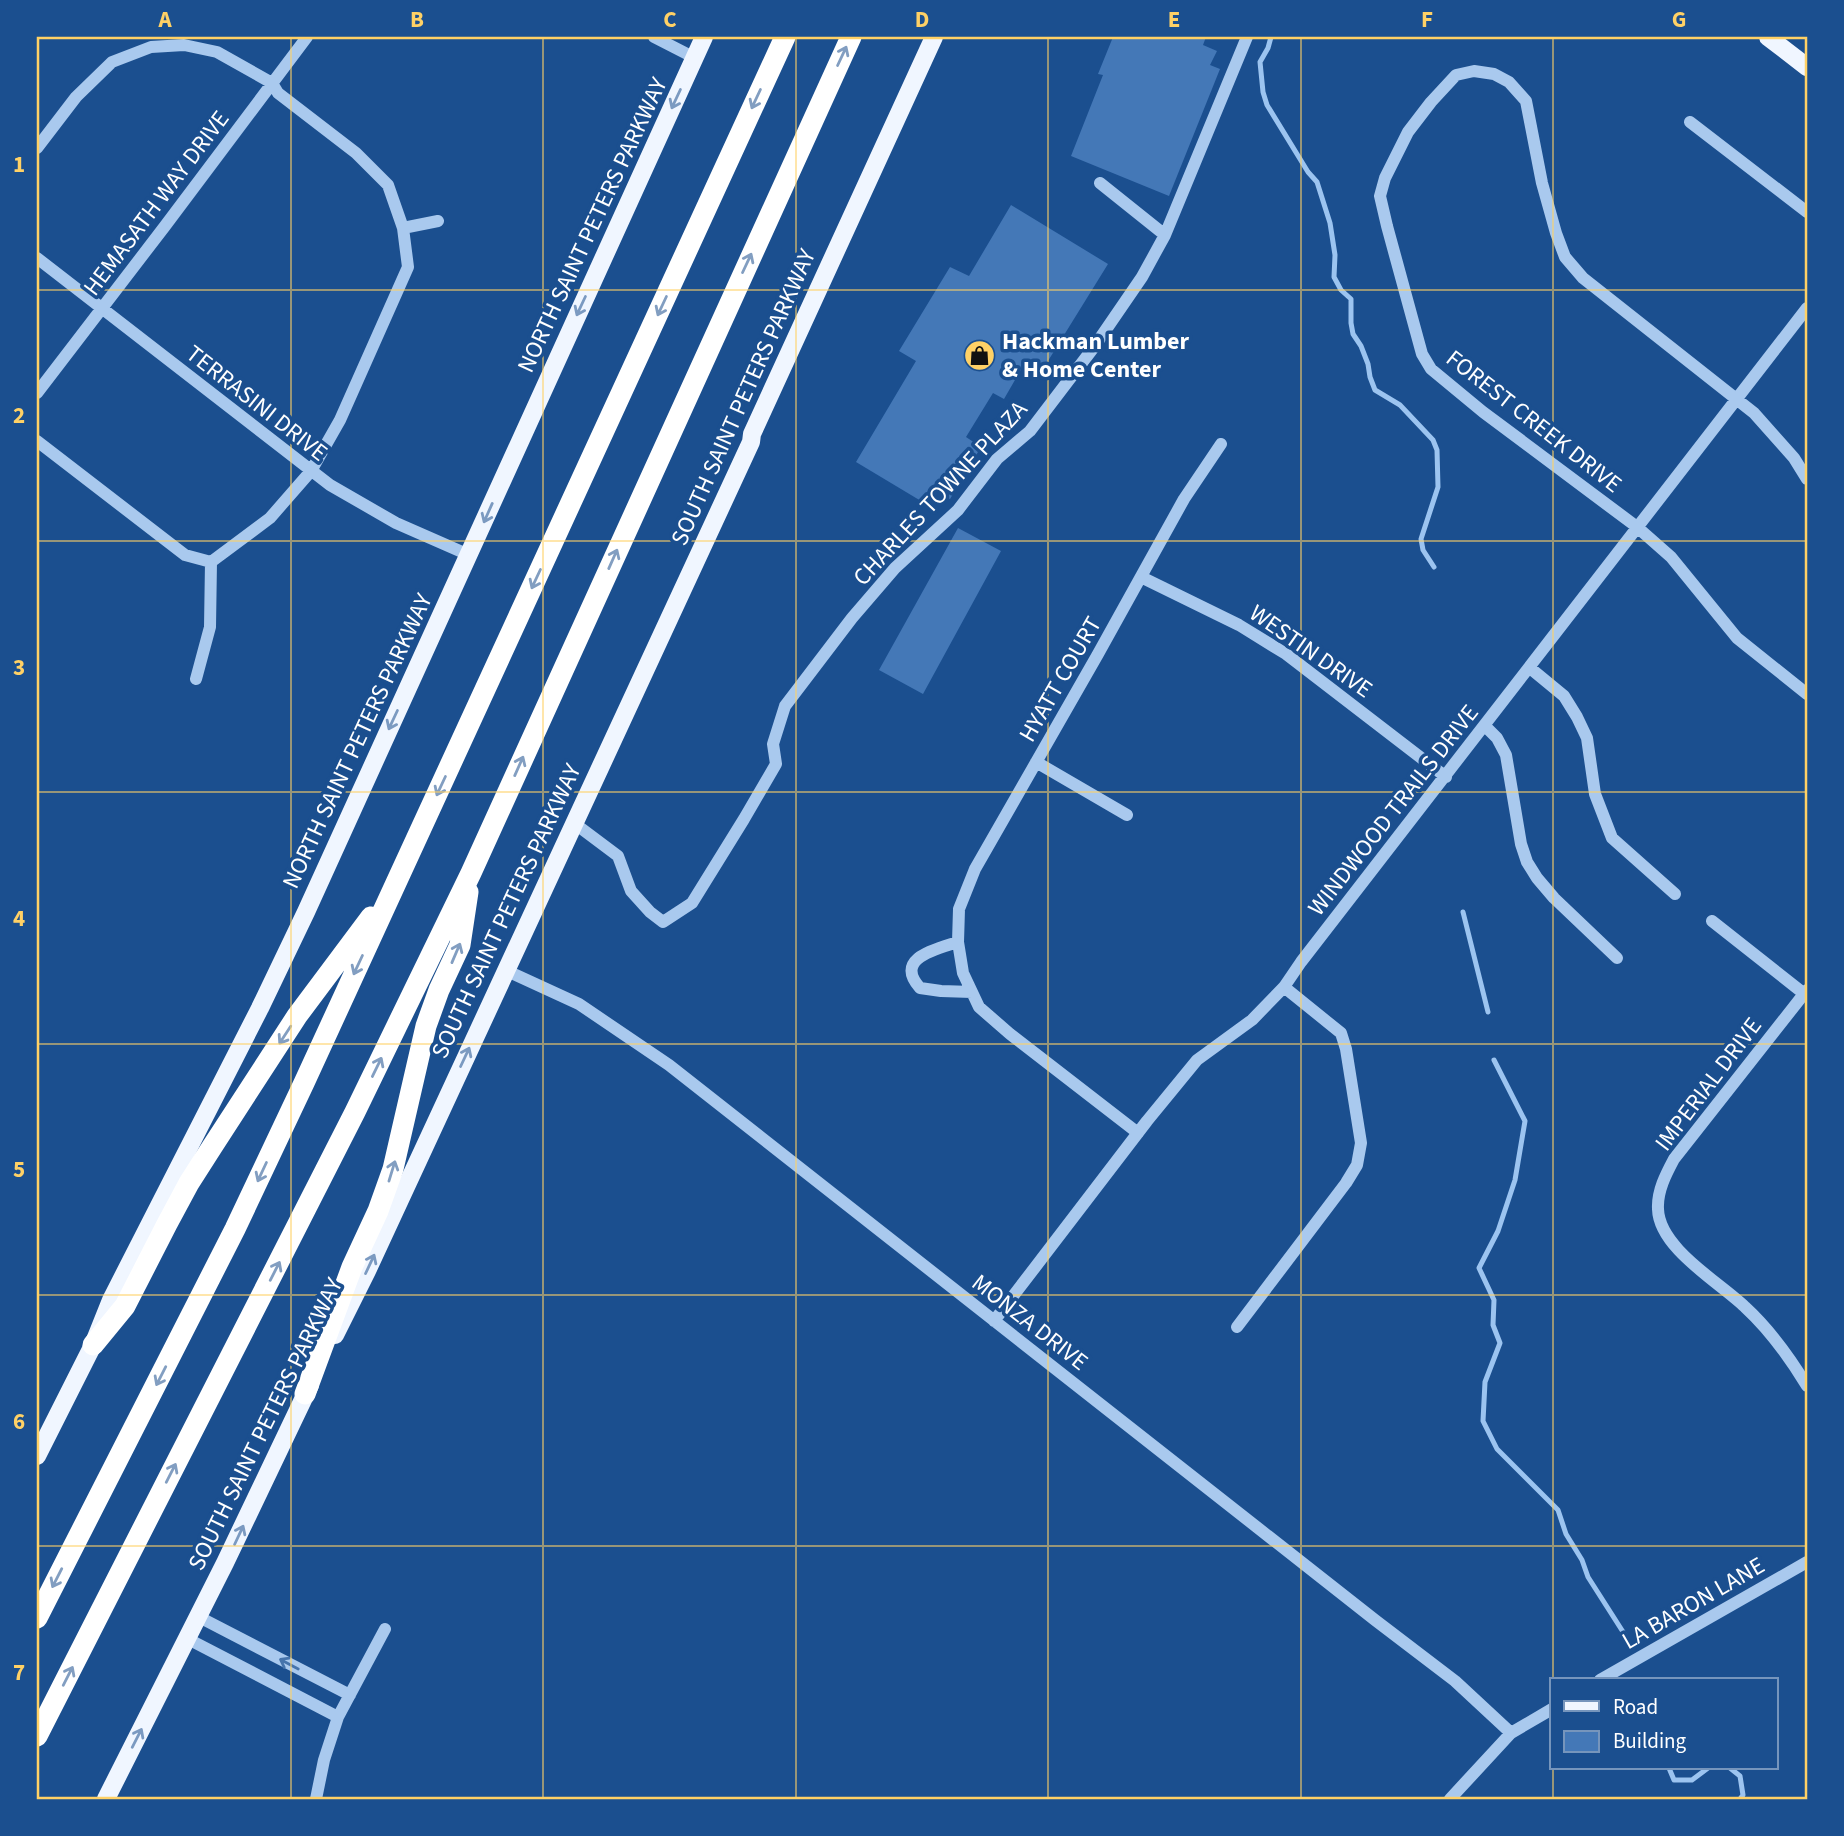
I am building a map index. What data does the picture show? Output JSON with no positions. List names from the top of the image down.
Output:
{
  "streets": {
    "main road": ["NORTH SAINT PETERS PARKWAY", "SOUTH SAINT PETERS PARKWAY"],
    "street": [
      "HEMASATH WAY DRIVE",
      "TERRASINI DRIVE",
      "FOREST CREEK DRIVE",
      "CHARLES TOWNE PLAZA",
      "WESTIN DRIVE",
      "HYATT COURT",
      "WINDWOOD TRAILS DRIVE",
      "IMPERIAL DRIVE",
      "MONZA DRIVE",
      "LA BARON LANE"
    ]
  },
  "crossings": [
    ["HEMASATH WAY DRIVE", "TERRASINI DRIVE"],
    ["NORTH SAINT PETERS PARKWAY", "TERRASINI DRIVE"],
    ["SOUTH SAINT PETERS PARKWAY", "CHARLES TOWNE PLAZA"],
    ["SOUTH SAINT PETERS PARKWAY", "MONZA DRIVE"],
    ["FOREST CREEK DRIVE", "WINDWOOD TRAILS DRIVE"],
    ["WESTIN DRIVE", "HYATT COURT"],
    ["WESTIN DRIVE", "WINDWOOD TRAILS DRIVE"],
    ["HYATT COURT", "WINDWOOD TRAILS DRIVE"],
    ["WINDWOOD TRAILS DRIVE", "MONZA DRIVE"]
  ],
  "one_way": ["NORTH SAINT PETERS PARKWAY", "SOUTH SAINT PETERS PARKWAY"],
  "places": {
    "shop": ["Hackman Lumber & Home Center"]
  },
  "legend": ["Road", "Building"],
  "grid": {
    "columns": [
      "A",
      "B",
      "C",
      "D",
      "E",
      "F",
      "G"
    ],
    "rows": [
      "1",
      "2",
      "3",
      "4",
      "5",
      "6",
      "7"
    ]
  }
}
